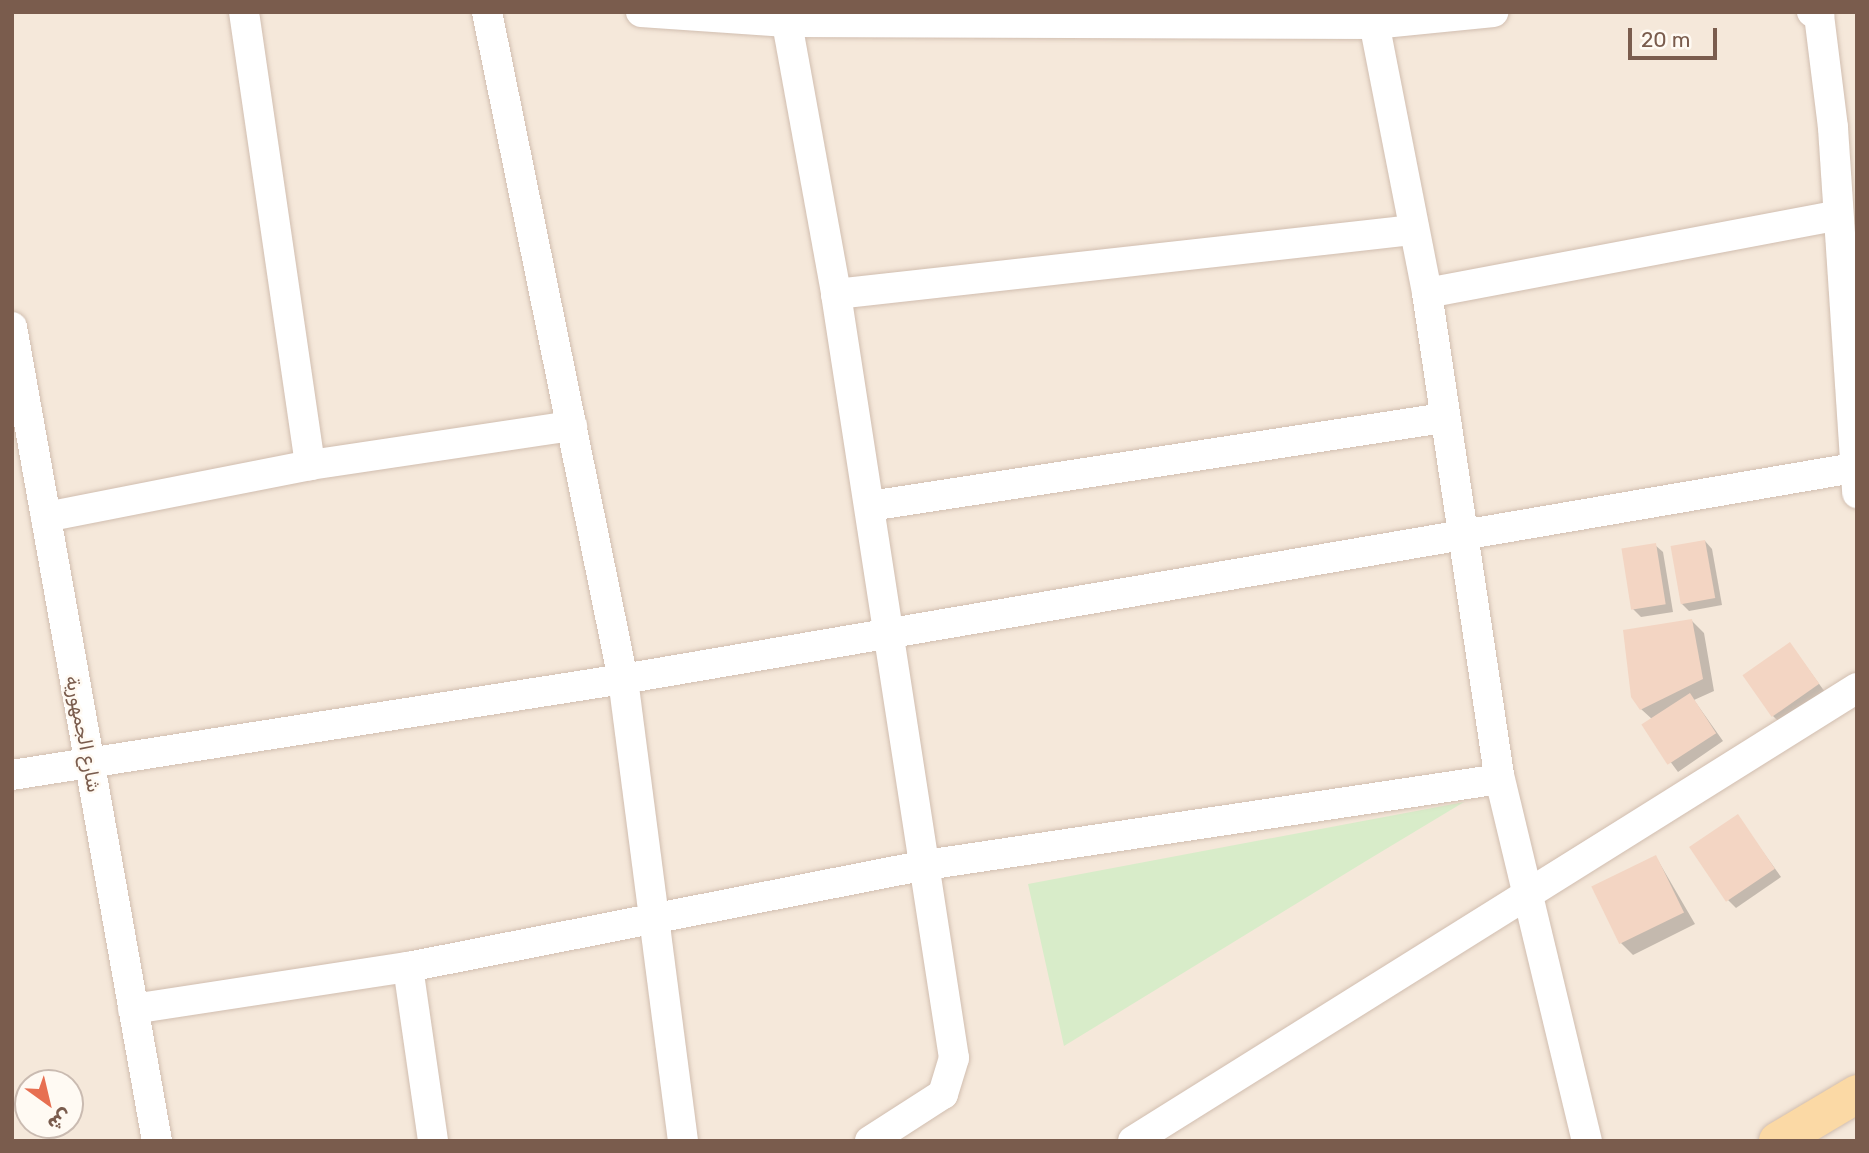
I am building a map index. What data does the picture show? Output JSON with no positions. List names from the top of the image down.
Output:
{
  "streets": {
    "street": ["شارع الجمهورية"]
  },
  "scale_bar": "20 m",
  "north": "bottom right"
}
